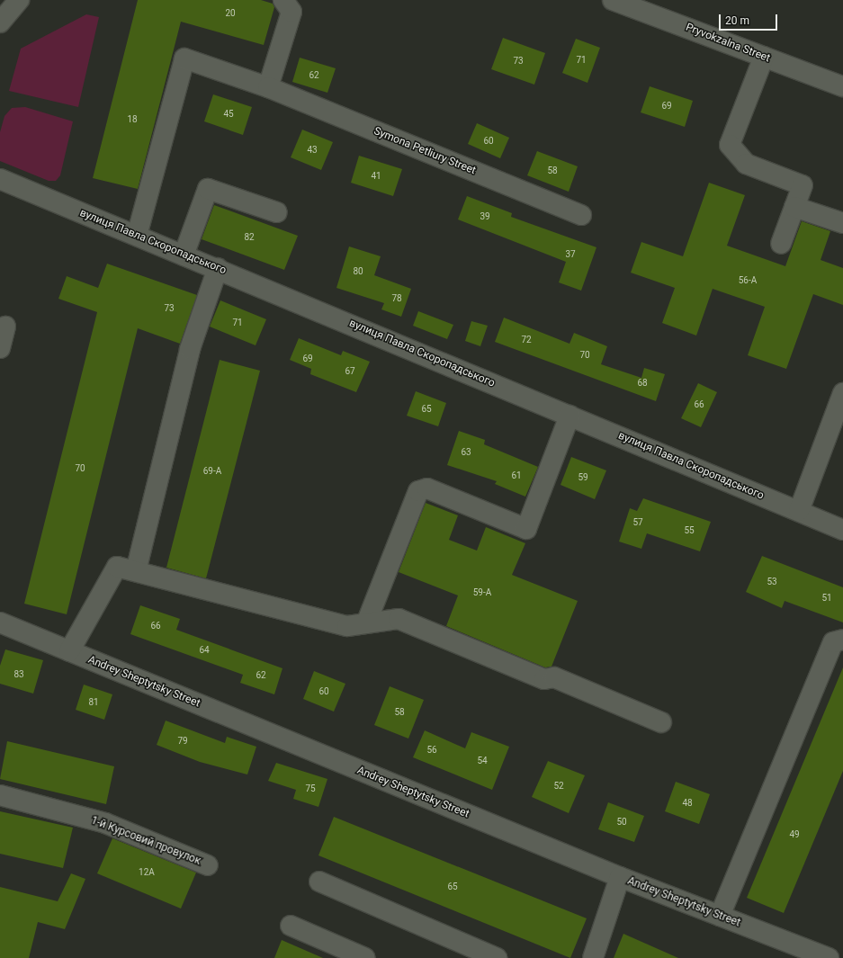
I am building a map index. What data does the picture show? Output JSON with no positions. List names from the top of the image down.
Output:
{
  "streets": {
    "street": [
      "Pryvokzalna Street",
      "Symona Petliury Street",
      "вулиця Павла Скоропадського",
      "Andrey Sheptytsky Street",
      "1-й Курсовий провулок"
    ]
  },
  "crossings": [
    ["Symona Petliury Street", "вулиця Павла Скоропадського"]
  ],
  "house_numbers": [
    "20",
    "71",
    "73",
    "62",
    "69",
    "45",
    "18",
    "60",
    "43",
    "58",
    "41",
    "39",
    "82",
    "37",
    "80",
    "56-А",
    "78",
    "73",
    "71",
    "72",
    "70",
    "69",
    "67",
    "68",
    "66",
    "65",
    "63",
    "70",
    "69-А",
    "61",
    "59",
    "57",
    "55",
    "53",
    "59-А",
    "51",
    "66",
    "64",
    "83",
    "62",
    "60",
    "81",
    "58",
    "79",
    "56",
    "54",
    "52",
    "75",
    "48",
    "50",
    "49",
    "12А",
    "65"
  ],
  "scale_bar": "20 m"
}
